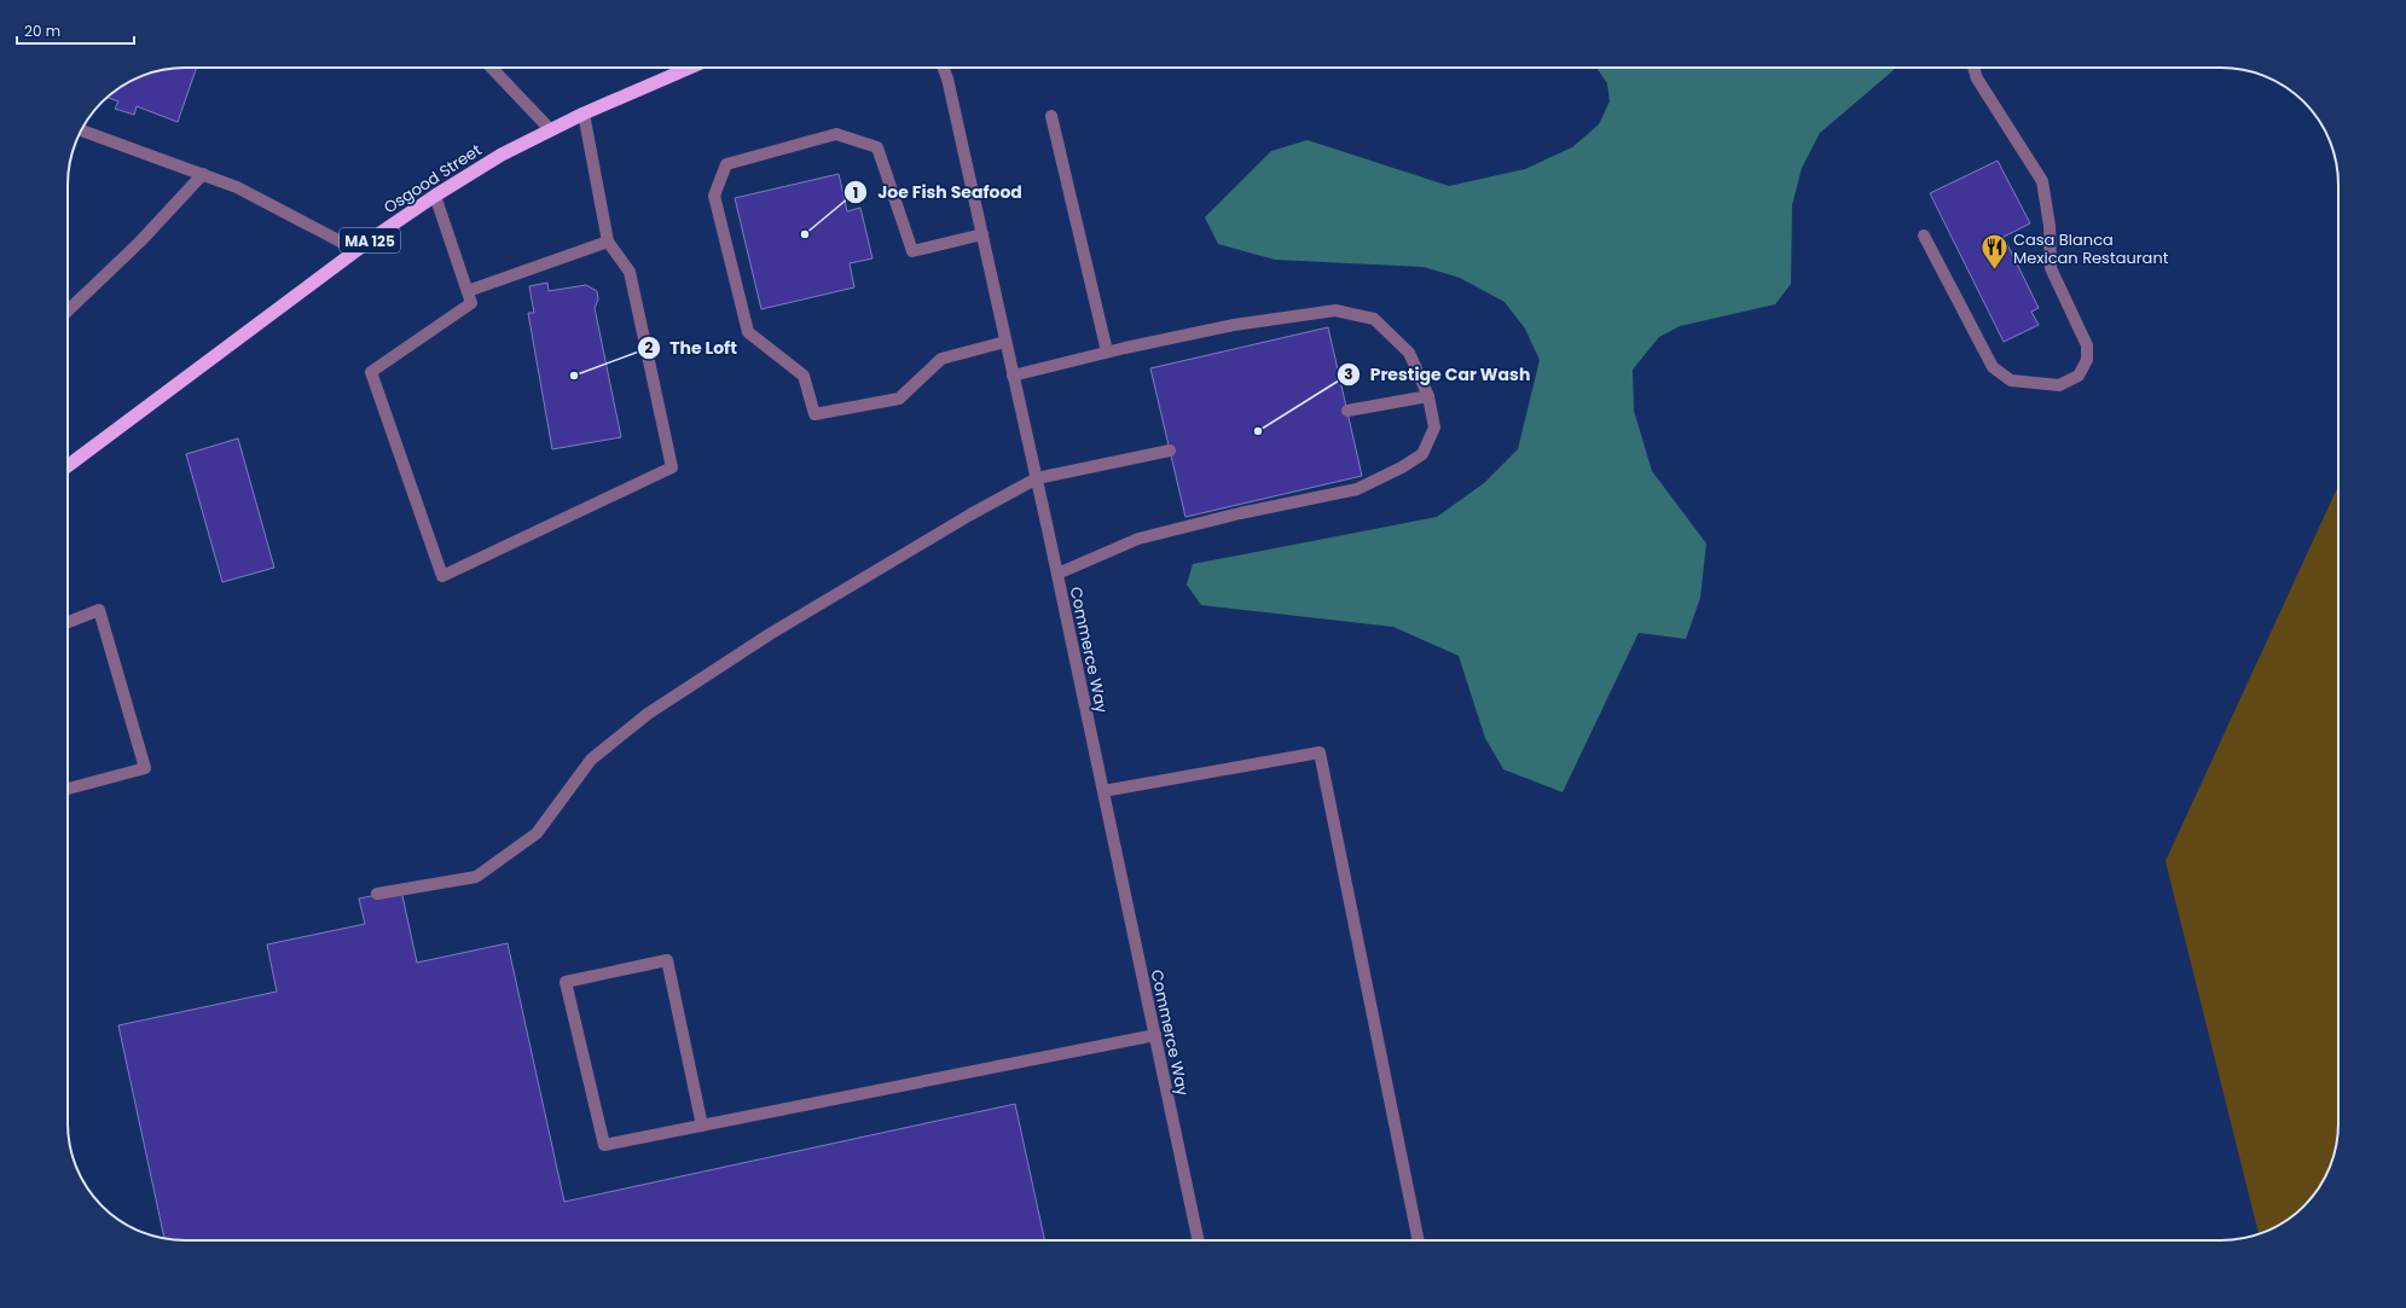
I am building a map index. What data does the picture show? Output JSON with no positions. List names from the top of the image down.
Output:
{
  "streets": {
    "highway": ["Osgood Street", "MA 125"],
    "street": ["Commerce Way"]
  },
  "places": {
    "other": ["Joe Fish Seafood", "The Loft", "Prestige Car Wash"],
    "restaurant": ["Casa Blanca Mexican Restaurant"]
  },
  "scale_bar": "20 m"
}
